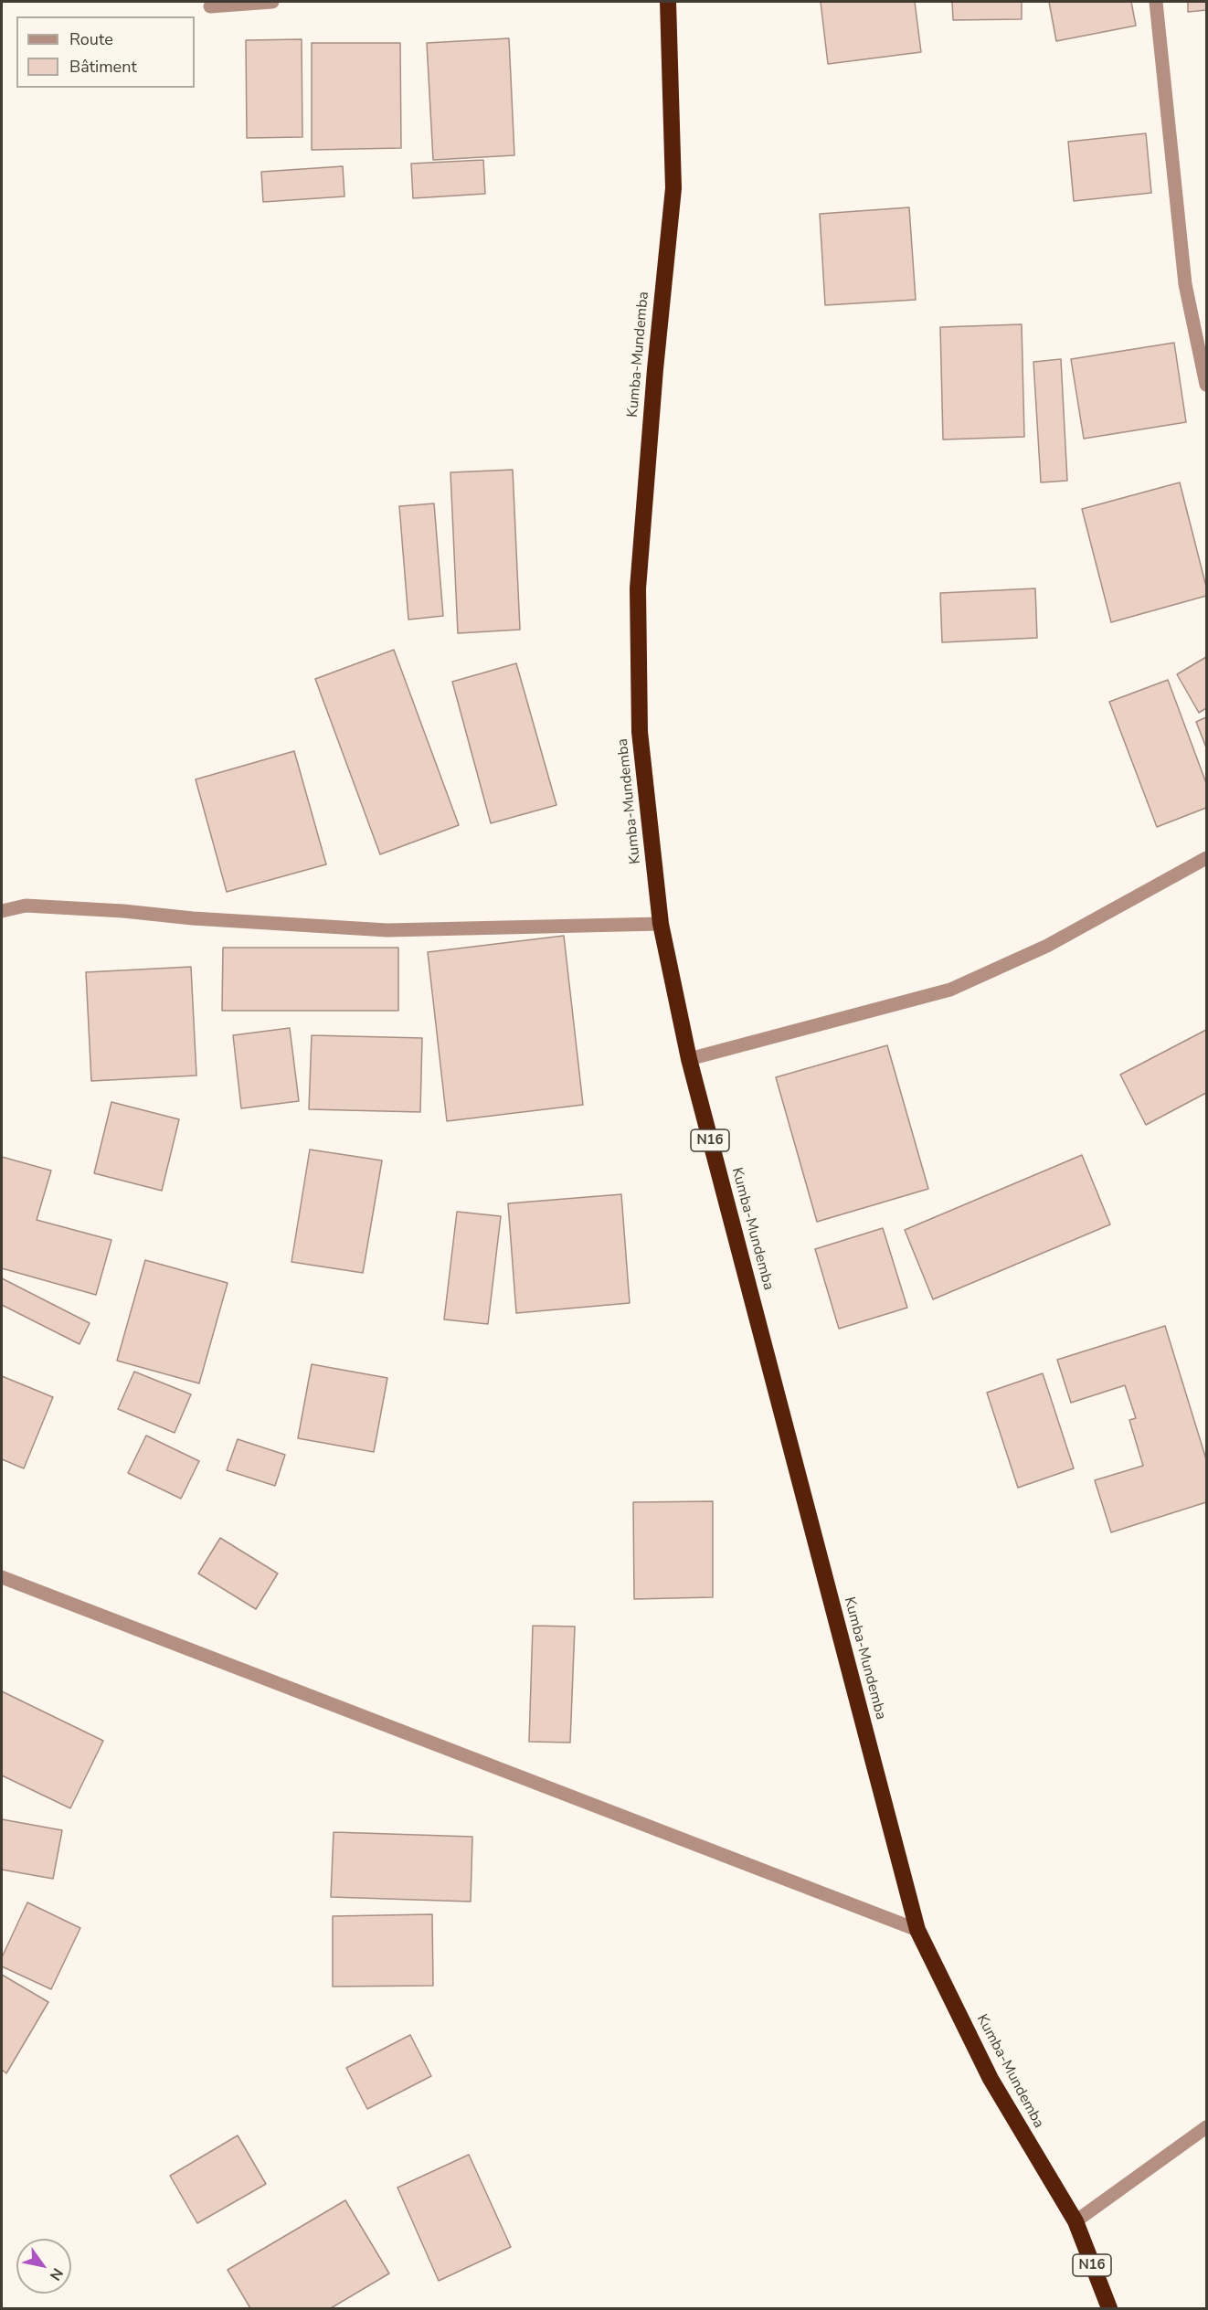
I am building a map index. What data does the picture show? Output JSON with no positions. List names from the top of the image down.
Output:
{
  "streets": {
    "highway": ["Kumba-Mundemba", "N16"]
  },
  "legend": ["Route", "Bâtiment"],
  "north": "bottom right"
}
